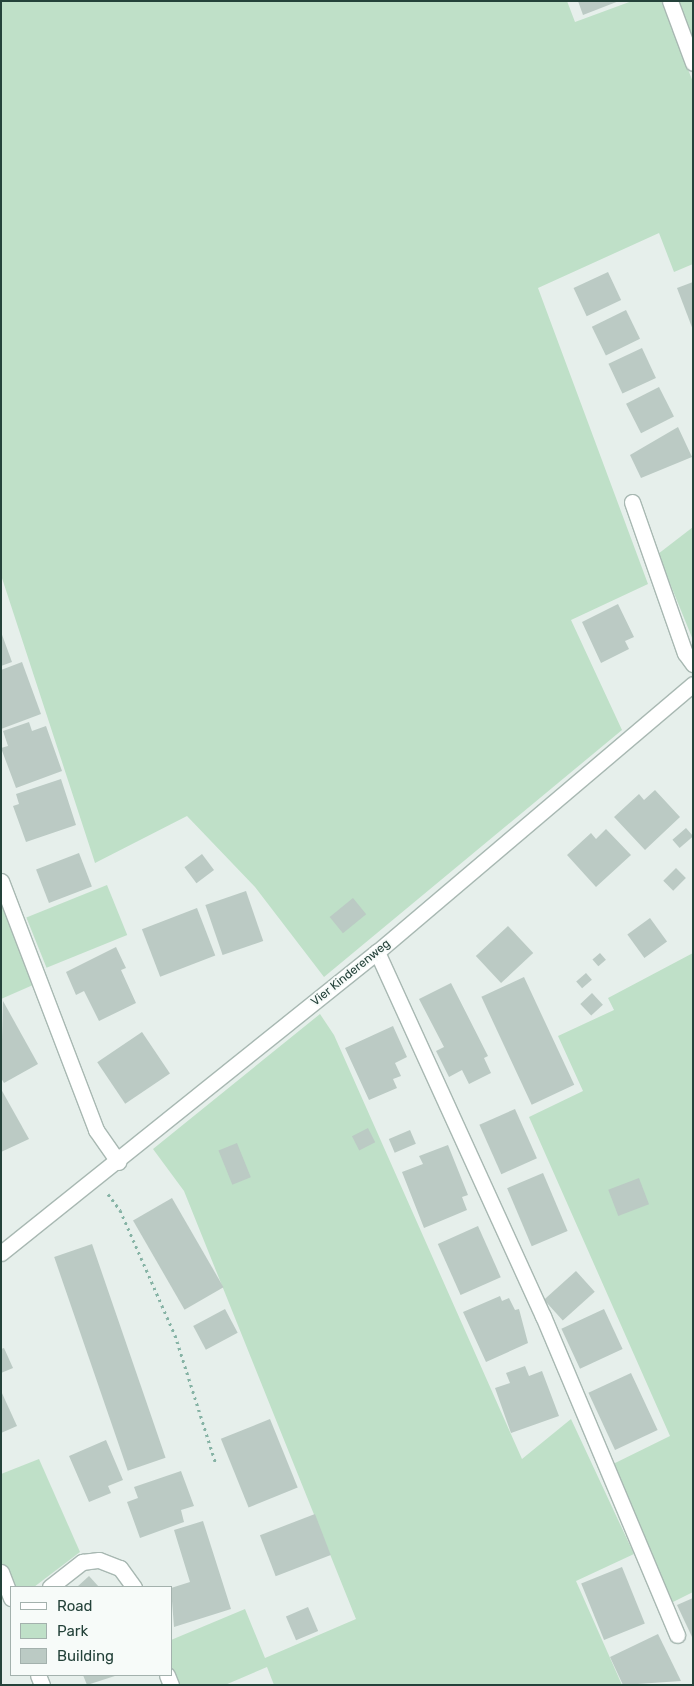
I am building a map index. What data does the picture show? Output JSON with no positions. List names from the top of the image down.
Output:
{
  "streets": {
    "street": ["Vier Kinderenweg"]
  },
  "legend": ["Road", "Park", "Building"]
}
